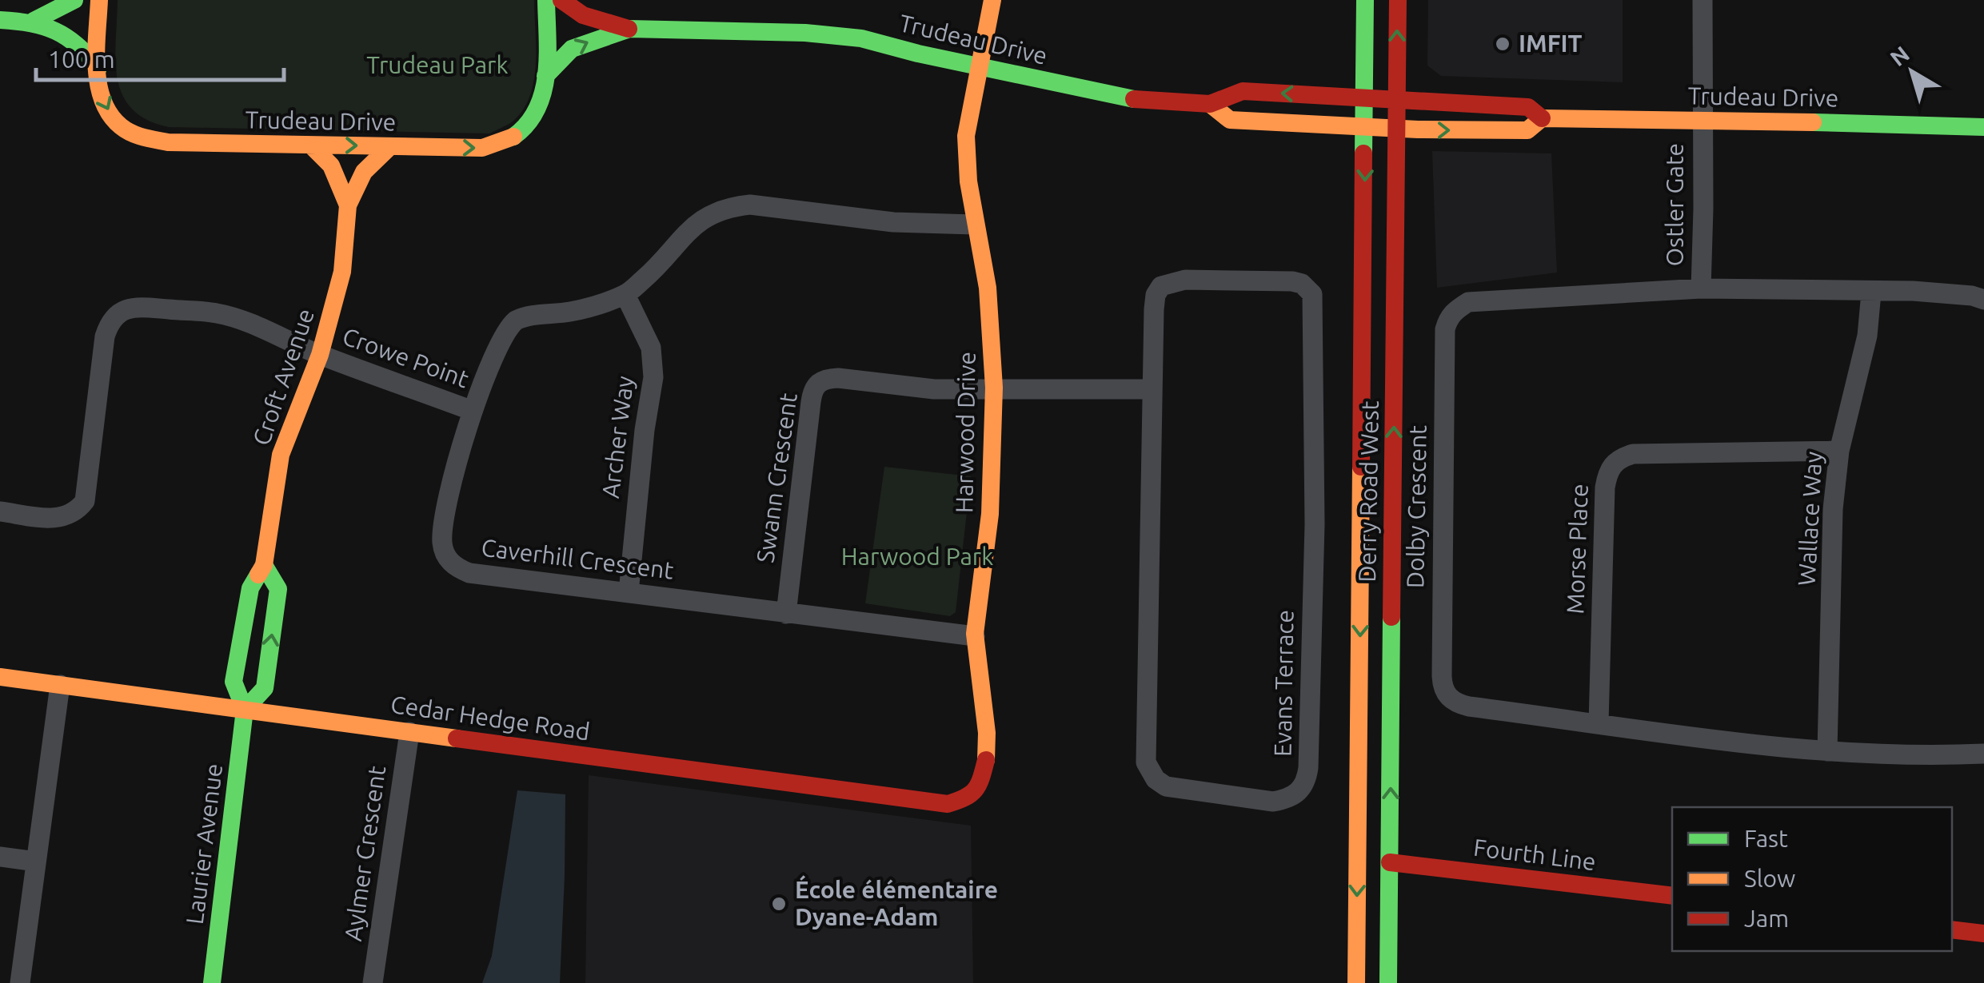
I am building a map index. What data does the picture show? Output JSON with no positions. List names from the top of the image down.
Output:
{
  "streets": {
    "street": [
      "Trudeau Drive",
      "Ostler Gate",
      "Crowe Point",
      "Croft Avenue",
      "Harwood Drive",
      "Archer Way",
      "Swann Crescent",
      "Derry Road West",
      "Dolby Crescent",
      "Wallace Way",
      "Morse Place",
      "Caverhill Crescent",
      "Evans Terrace",
      "Cedar Hedge Road",
      "Laurier Avenue",
      "Aylmer Crescent",
      "Fourth Line"
    ]
  },
  "crossings": [
    ["Trudeau Drive", "Ostler Gate"],
    ["Trudeau Drive", "Croft Avenue"],
    ["Trudeau Drive", "Harwood Drive"],
    ["Trudeau Drive", "Derry Road West"],
    ["Ostler Gate", "Dolby Crescent"],
    ["Crowe Point", "Croft Avenue"],
    ["Crowe Point", "Caverhill Crescent"],
    ["Croft Avenue", "Cedar Hedge Road"],
    ["Croft Avenue", "Laurier Avenue"],
    ["Harwood Drive", "Swann Crescent"],
    ["Harwood Drive", "Caverhill Crescent"],
    ["Harwood Drive", "Cedar Hedge Road"],
    ["Archer Way", "Caverhill Crescent"],
    ["Swann Crescent", "Caverhill Crescent"],
    ["Derry Road West", "Fourth Line"],
    ["Dolby Crescent", "Wallace Way"],
    ["Dolby Crescent", "Morse Place"],
    ["Wallace Way", "Morse Place"],
    ["Cedar Hedge Road", "Laurier Avenue"],
    ["Cedar Hedge Road", "Aylmer Crescent"]
  ],
  "parks": ["Trudeau Park", "Harwood Park"],
  "places": ["IMFIT", "École élémentaire Dyane-Adam"],
  "legend": ["Fast", "Slow", "Jam"],
  "scale_bar": "100 m",
  "north": "top left"
}
